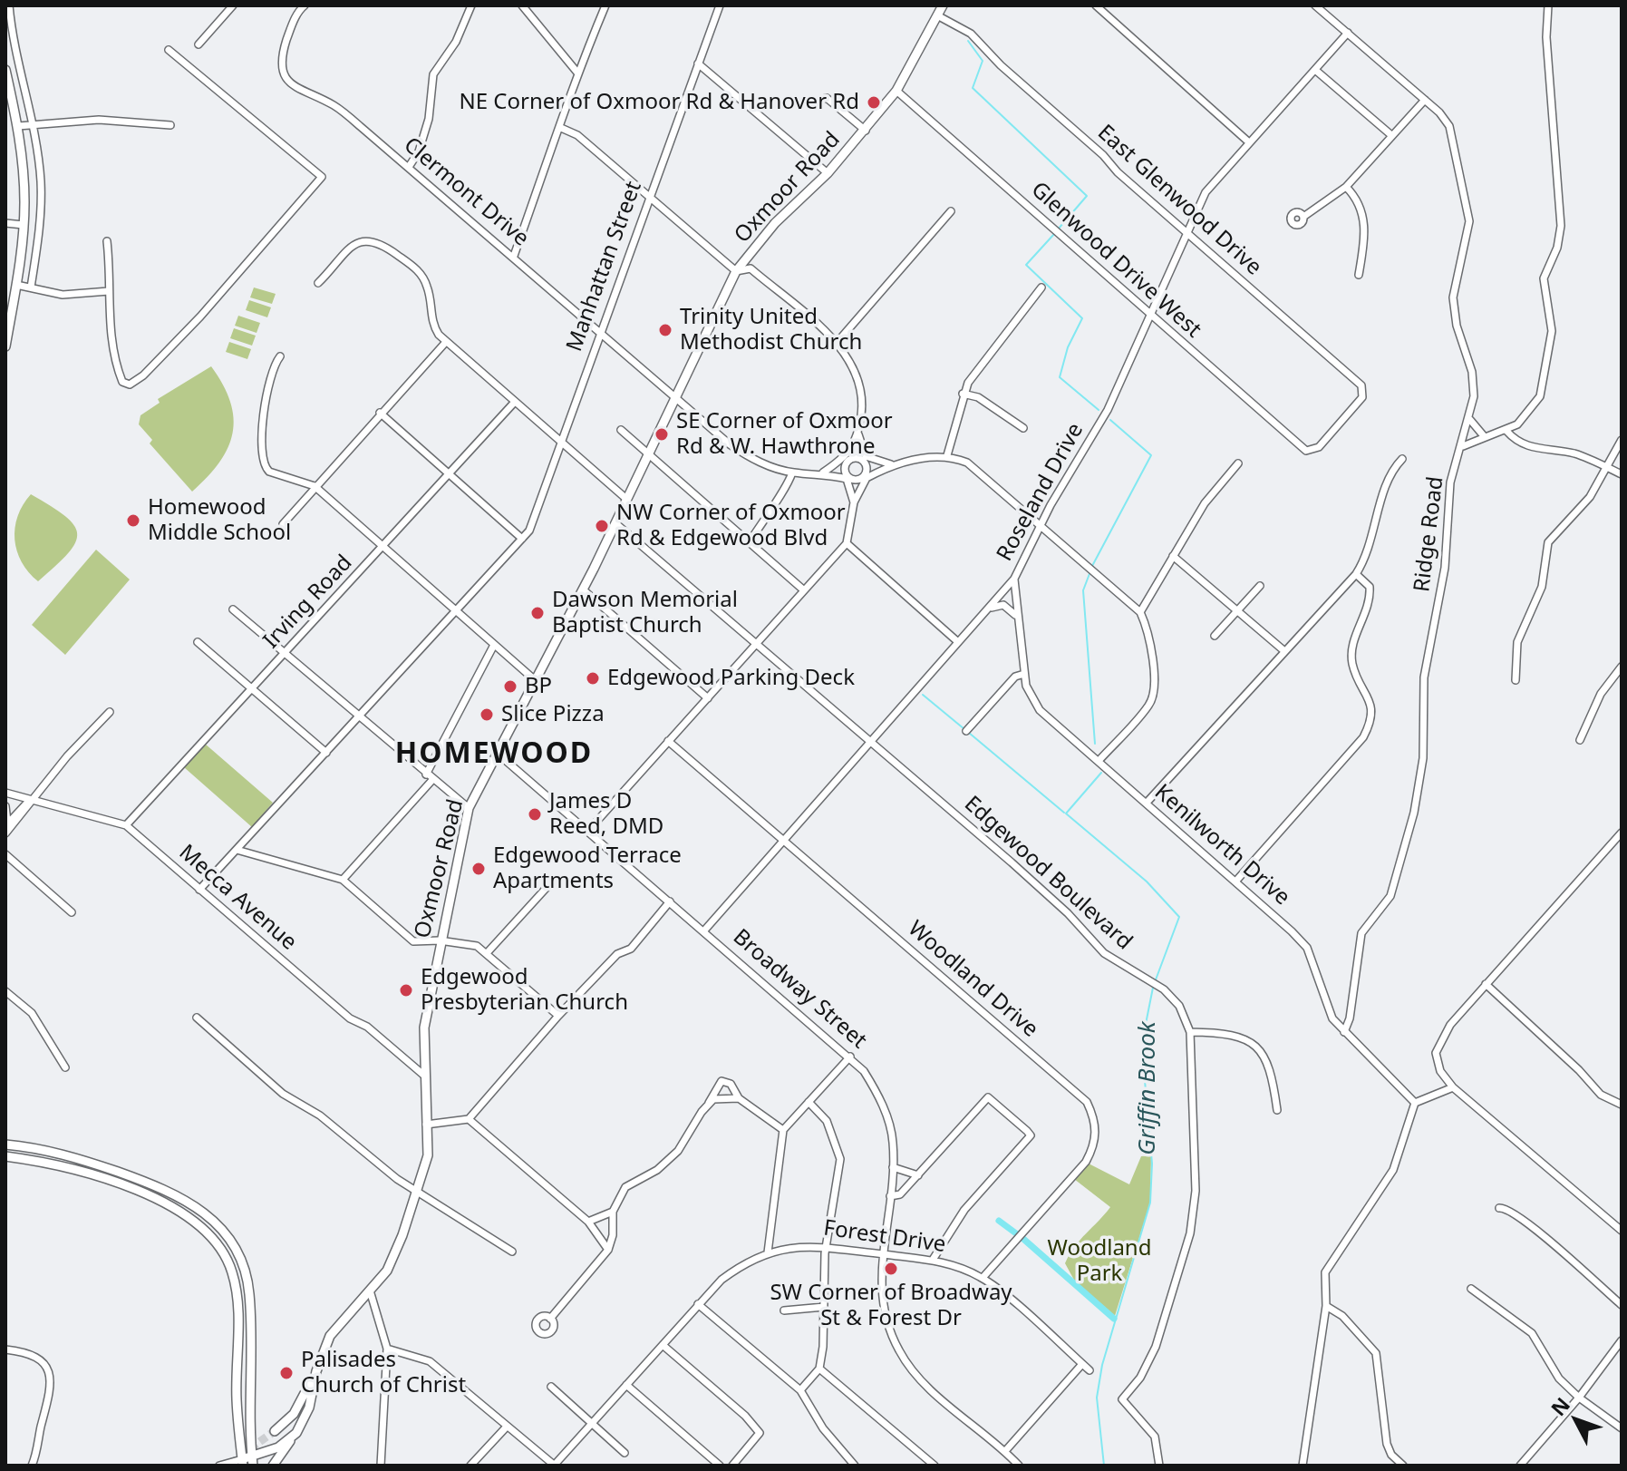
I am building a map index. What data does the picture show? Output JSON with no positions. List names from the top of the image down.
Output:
{
  "streets": {
    "main road": ["Oxmoor Road"],
    "street": [
      "Clermont Drive",
      "East Glenwood Drive",
      "Glenwood Drive West",
      "Manhattan Street",
      "Roseland Drive",
      "Ridge Road",
      "Irving Road",
      "Kenilworth Drive",
      "Edgewood Boulevard",
      "Mecca Avenue",
      "Woodland Drive",
      "Broadway Street",
      "Forest Drive"
    ]
  },
  "crossings": [
    ["Oxmoor Road", "Clermont Drive"],
    ["Oxmoor Road", "East Glenwood Drive"],
    ["Oxmoor Road", "Glenwood Drive West"],
    ["Oxmoor Road", "Edgewood Boulevard"],
    ["Oxmoor Road", "Mecca Avenue"],
    ["Oxmoor Road", "Broadway Street"],
    ["Clermont Drive", "Manhattan Street"],
    ["East Glenwood Drive", "Glenwood Drive West"],
    ["East Glenwood Drive", "Roseland Drive"],
    ["Glenwood Drive West", "Roseland Drive"],
    ["Manhattan Street", "Mecca Avenue"],
    ["Roseland Drive", "Ridge Road"],
    ["Roseland Drive", "Kenilworth Drive"],
    ["Roseland Drive", "Edgewood Boulevard"],
    ["Roseland Drive", "Woodland Drive"],
    ["Roseland Drive", "Broadway Street"],
    ["Ridge Road", "Kenilworth Drive"],
    ["Irving Road", "Mecca Avenue"],
    ["Woodland Drive", "Forest Drive"],
    ["Broadway Street", "Forest Drive"]
  ],
  "districts": ["HOMEWOOD"],
  "water": ["Griffin Brook"],
  "parks": ["Woodland Park"],
  "places": [
    "NE Corner of Oxmoor Rd & Hanover Rd",
    "Trinity United Methodist Church",
    "SE Corner of Oxmoor Rd & W. Hawthrone",
    "Homewood Middle School",
    "NW Corner of Oxmoor Rd & Edgewood Blvd",
    "Dawson Memorial Baptist Church",
    "Edgewood Parking Deck",
    "BP",
    "Slice Pizza",
    "James D Reed, DMD",
    "Edgewood Terrace Apartments",
    "Edgewood Presbyterian Church",
    "SW Corner of Broadway St & Forest Dr",
    "Palisades Church of Christ"
  ],
  "north": "top left"
}
